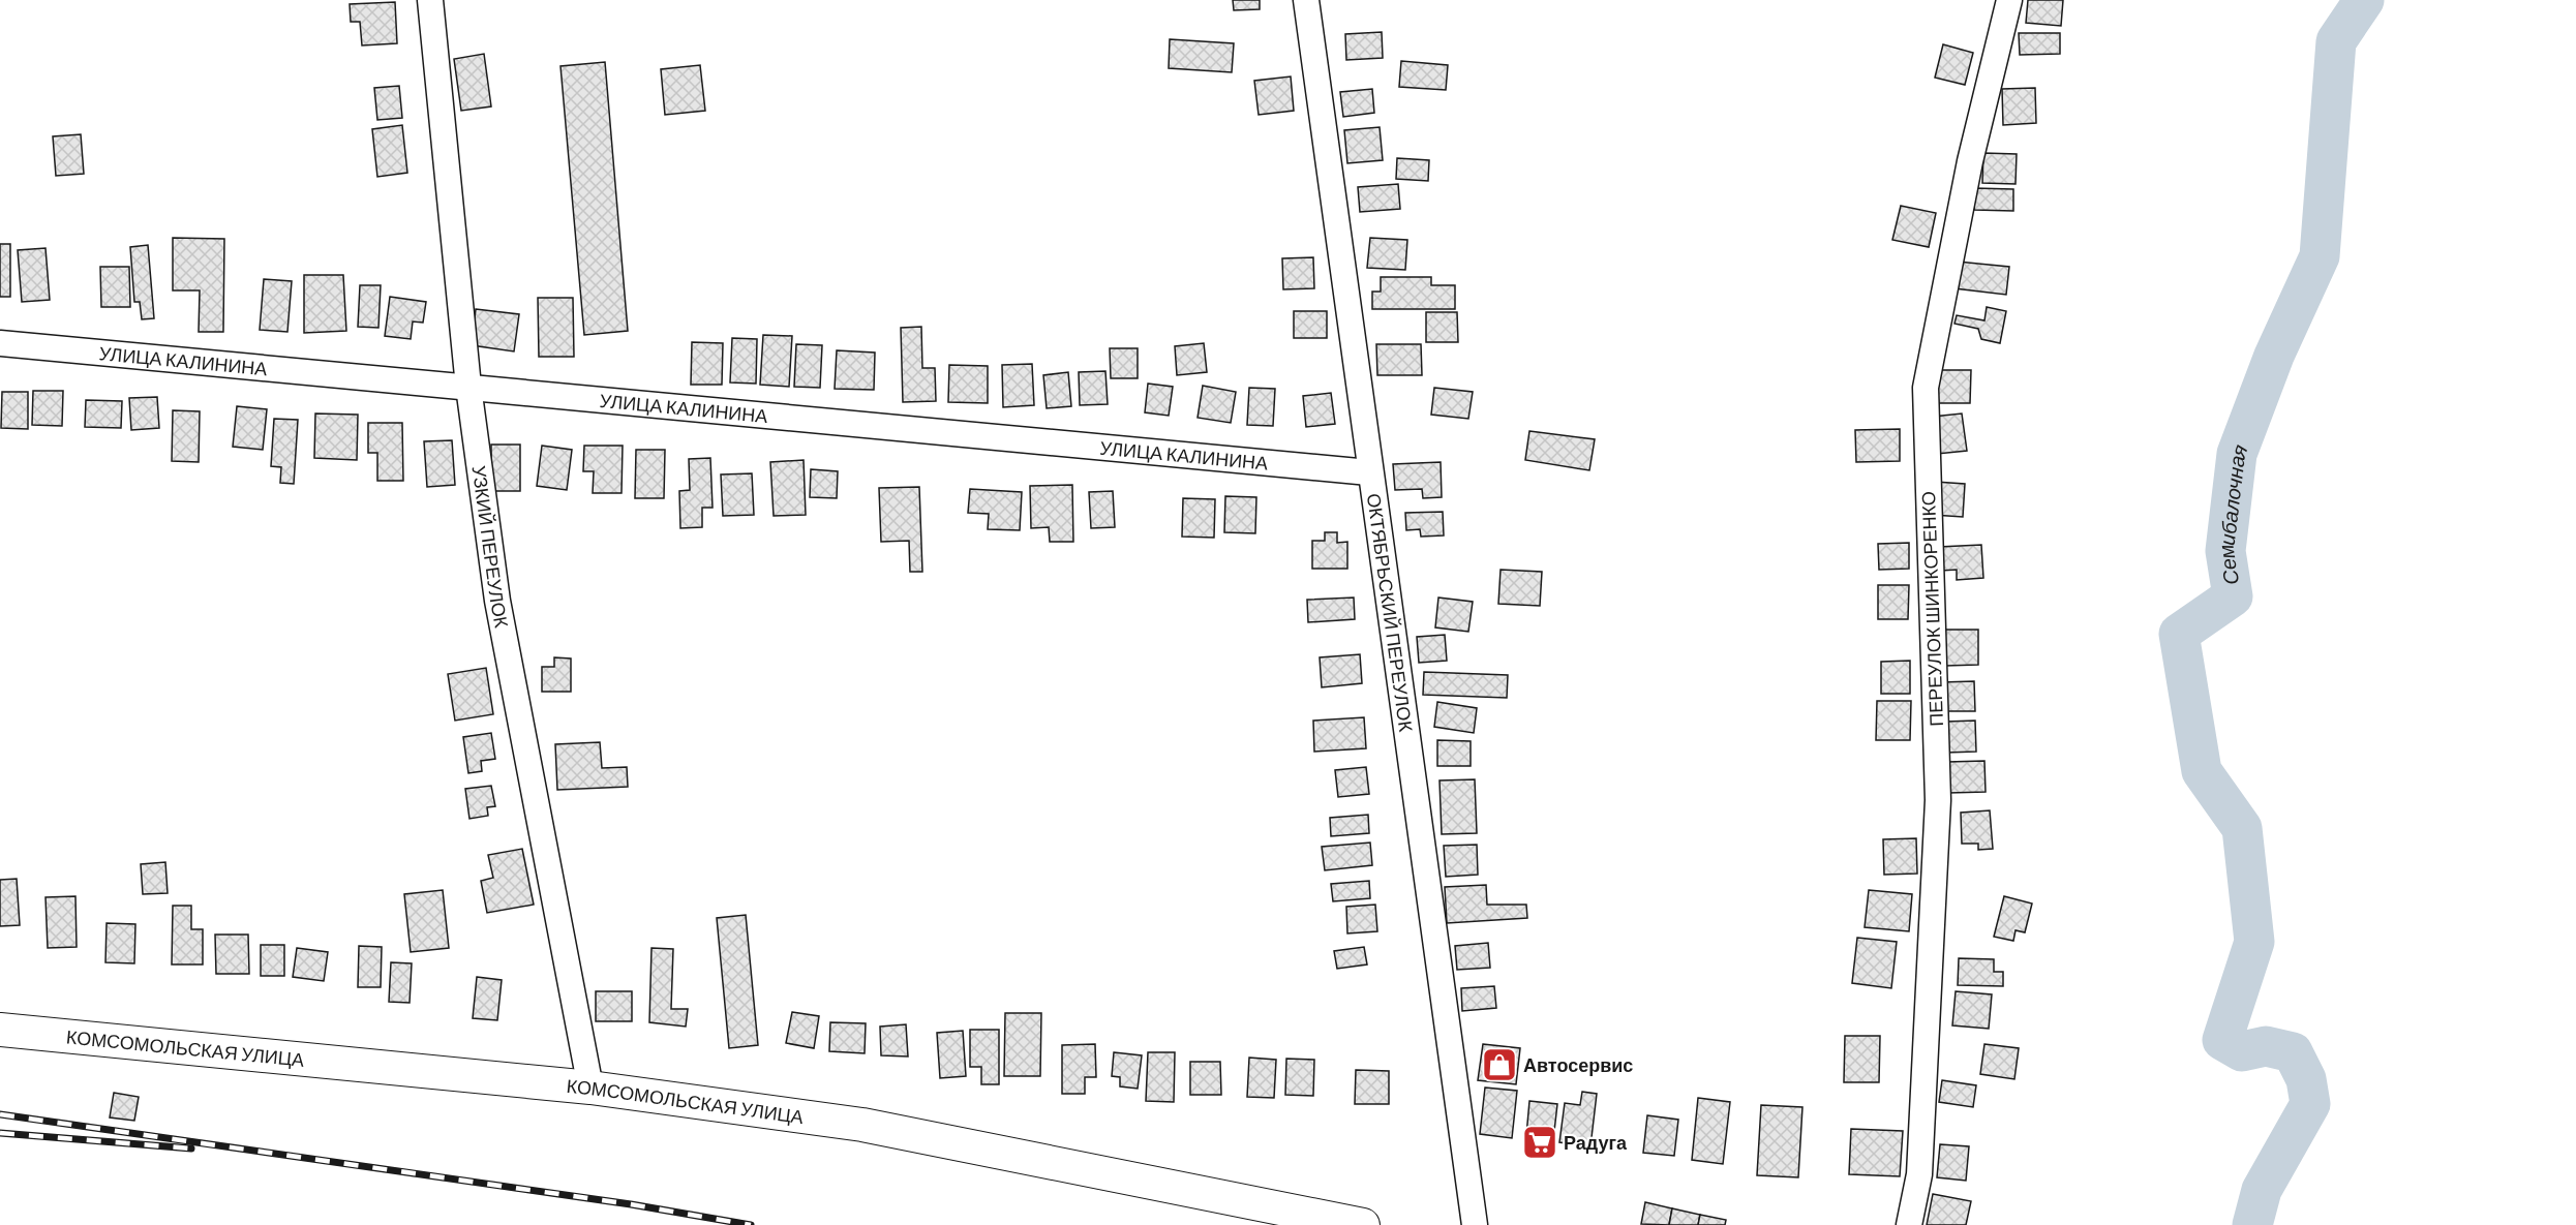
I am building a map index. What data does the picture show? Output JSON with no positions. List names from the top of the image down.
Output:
{
  "streets": {
    "main road": ["КОМСОМОЛЬСКАЯ УЛИЦА"],
    "street": [
      "УЛИЦА КАЛИНИНА",
      "УЗКИЙ ПЕРЕУЛОК",
      "ПЕРЕУЛОК ШИНКОРЕНКО",
      "ОКТЯБРЬСКИЙ ПЕРЕУЛОК"
    ]
  },
  "crossings": [
    ["УЛИЦА КАЛИНИНА", "УЗКИЙ ПЕРЕУЛОК"],
    ["УЛИЦА КАЛИНИНА", "ОКТЯБРЬСКИЙ ПЕРЕУЛОК"],
    ["УЗКИЙ ПЕРЕУЛОК", "КОМСОМОЛЬСКАЯ УЛИЦА"]
  ],
  "water": ["Семибалочная"],
  "places": {
    "shop": ["Автосервис"],
    "supermarket": ["Радуга"]
  }
}
